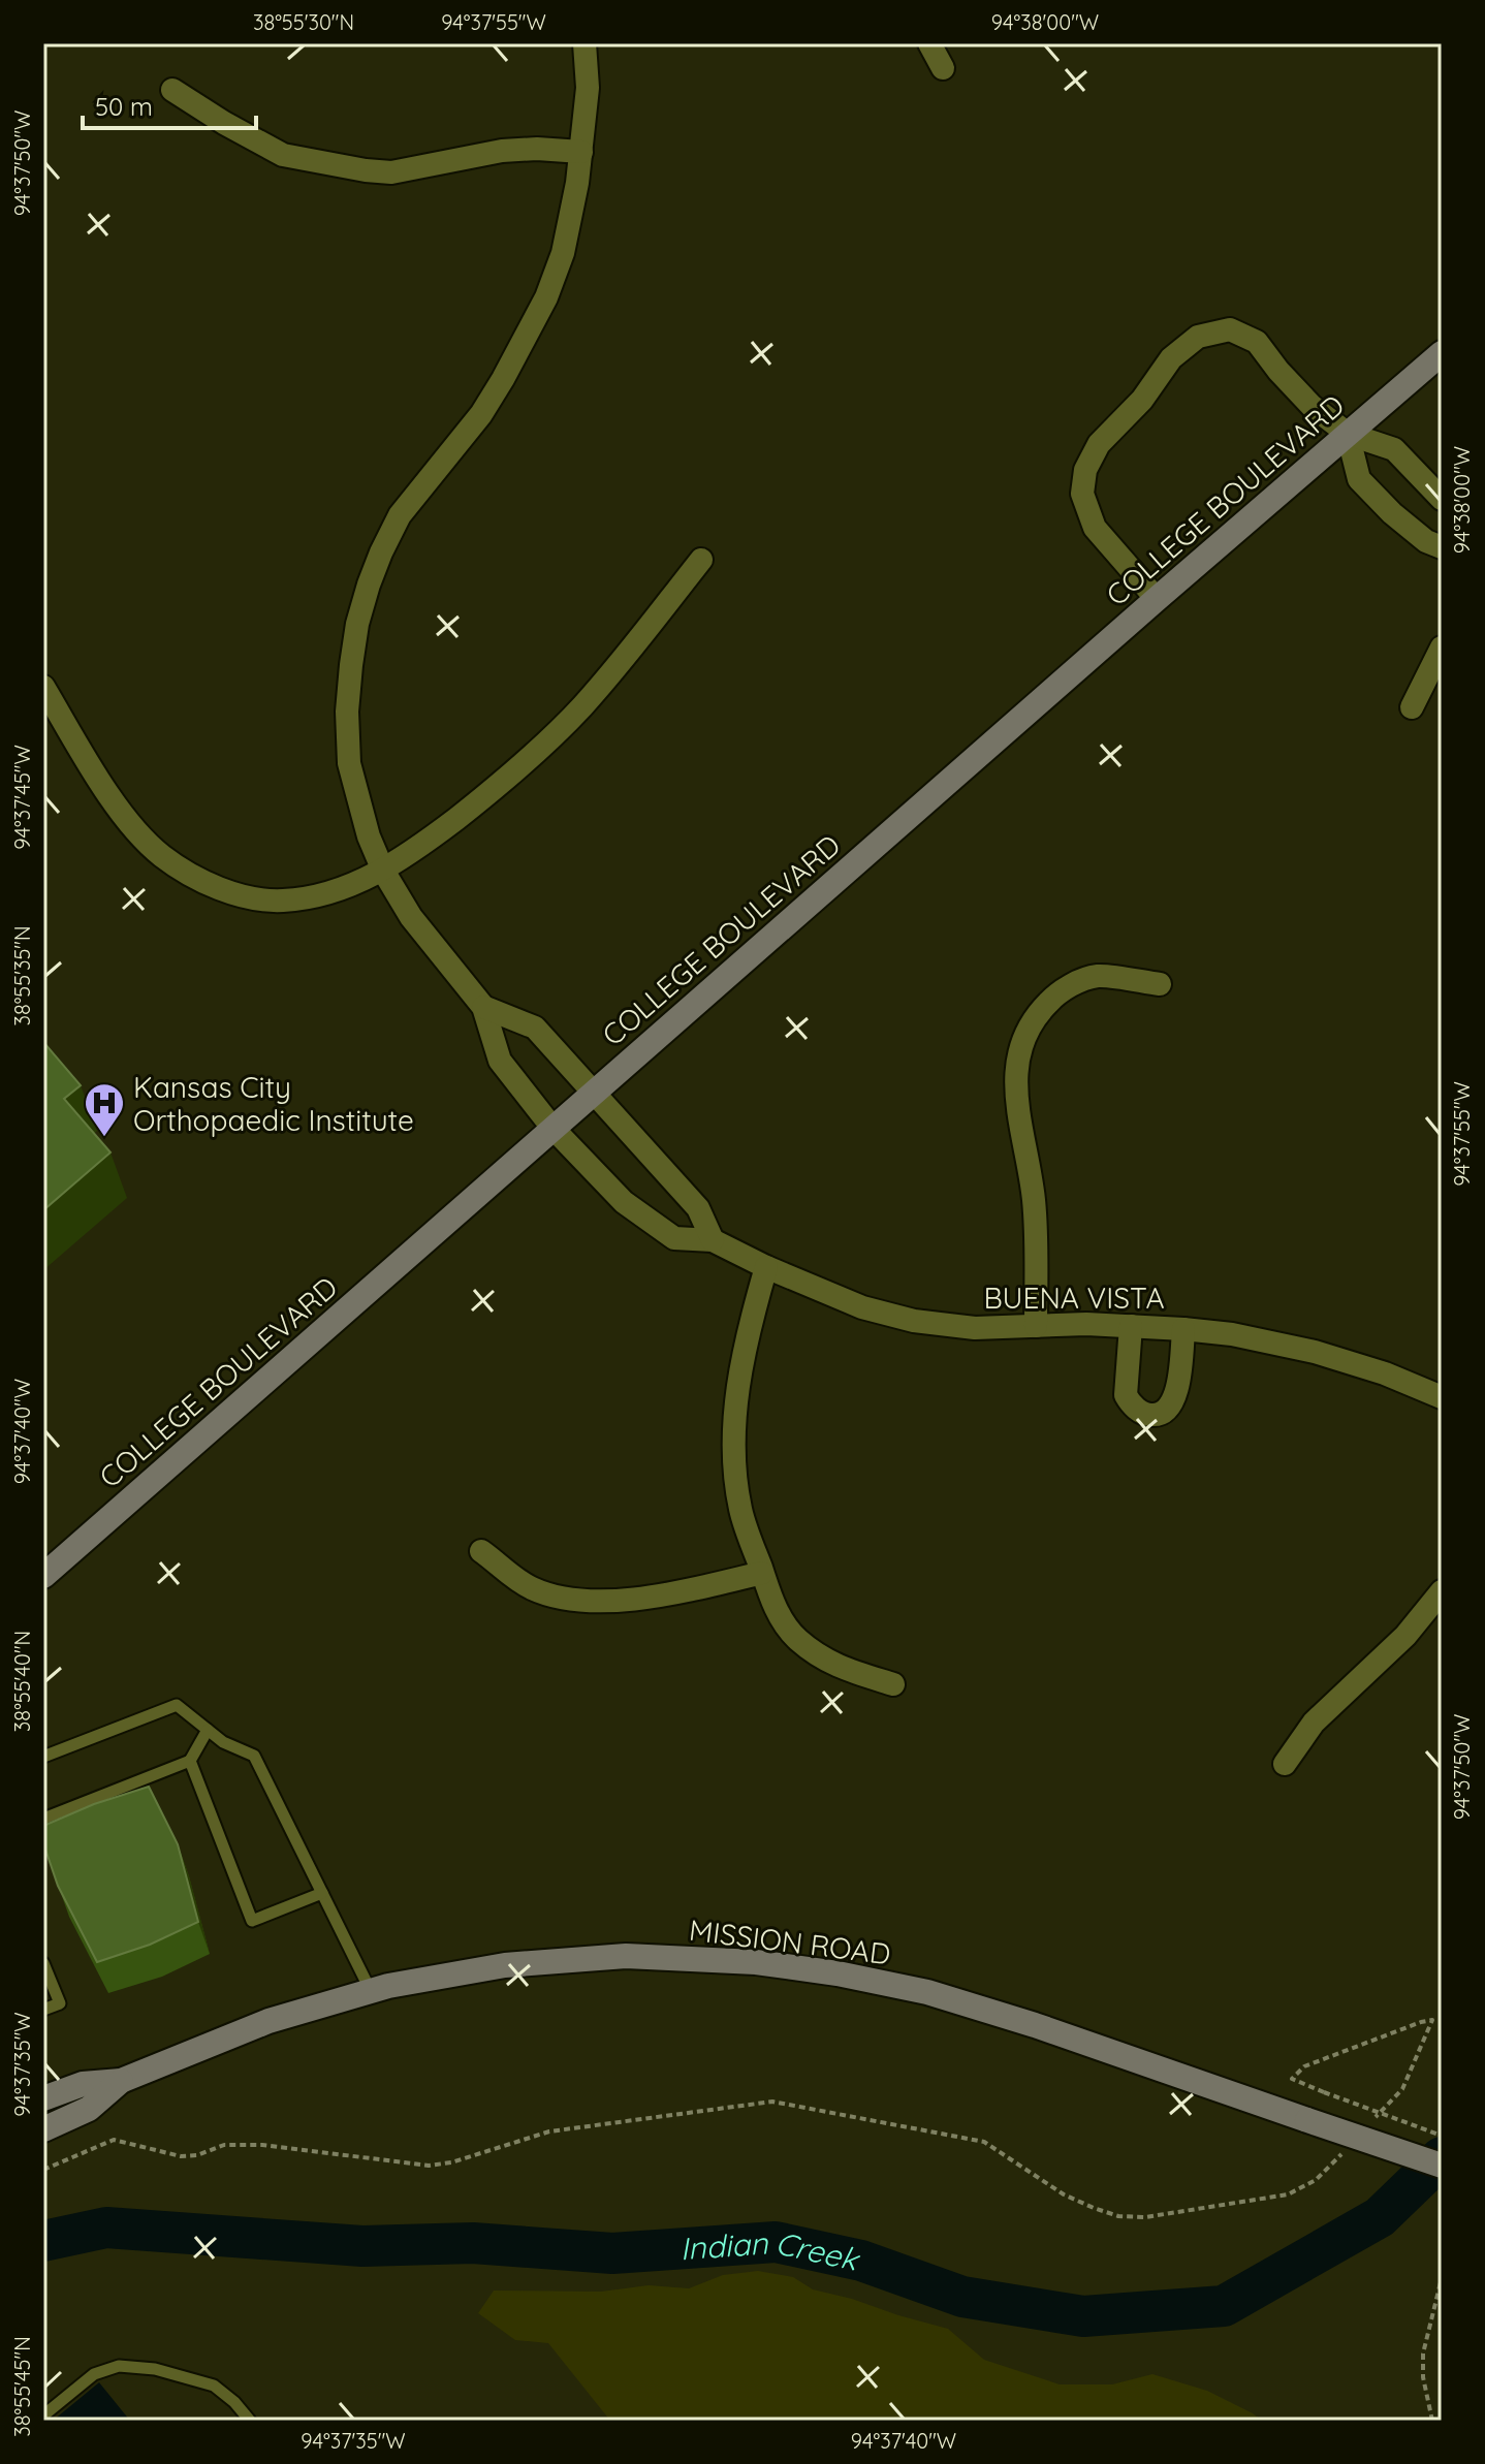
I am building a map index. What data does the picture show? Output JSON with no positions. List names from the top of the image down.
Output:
{
  "streets": {
    "main road": ["COLLEGE BOULEVARD", "MISSION ROAD"],
    "street": ["BUENA VISTA"]
  },
  "crossings": [
    ["COLLEGE BOULEVARD", "BUENA VISTA"]
  ],
  "water": ["Indian Creek"],
  "places": {
    "hospital": ["Kansas City Orthopaedic Institute"]
  },
  "scale_bar": "50 m",
  "coordinates": [
    "38°55'30\"N",
    "94°37'55\"W",
    "94°38'00\"W",
    "94°37'50\"W",
    "94°37'45\"W",
    "38°55'35\"N",
    "94°37'40\"W",
    "38°55'40\"N",
    "94°37'35\"W",
    "38°55'45\"N"
  ]
}
